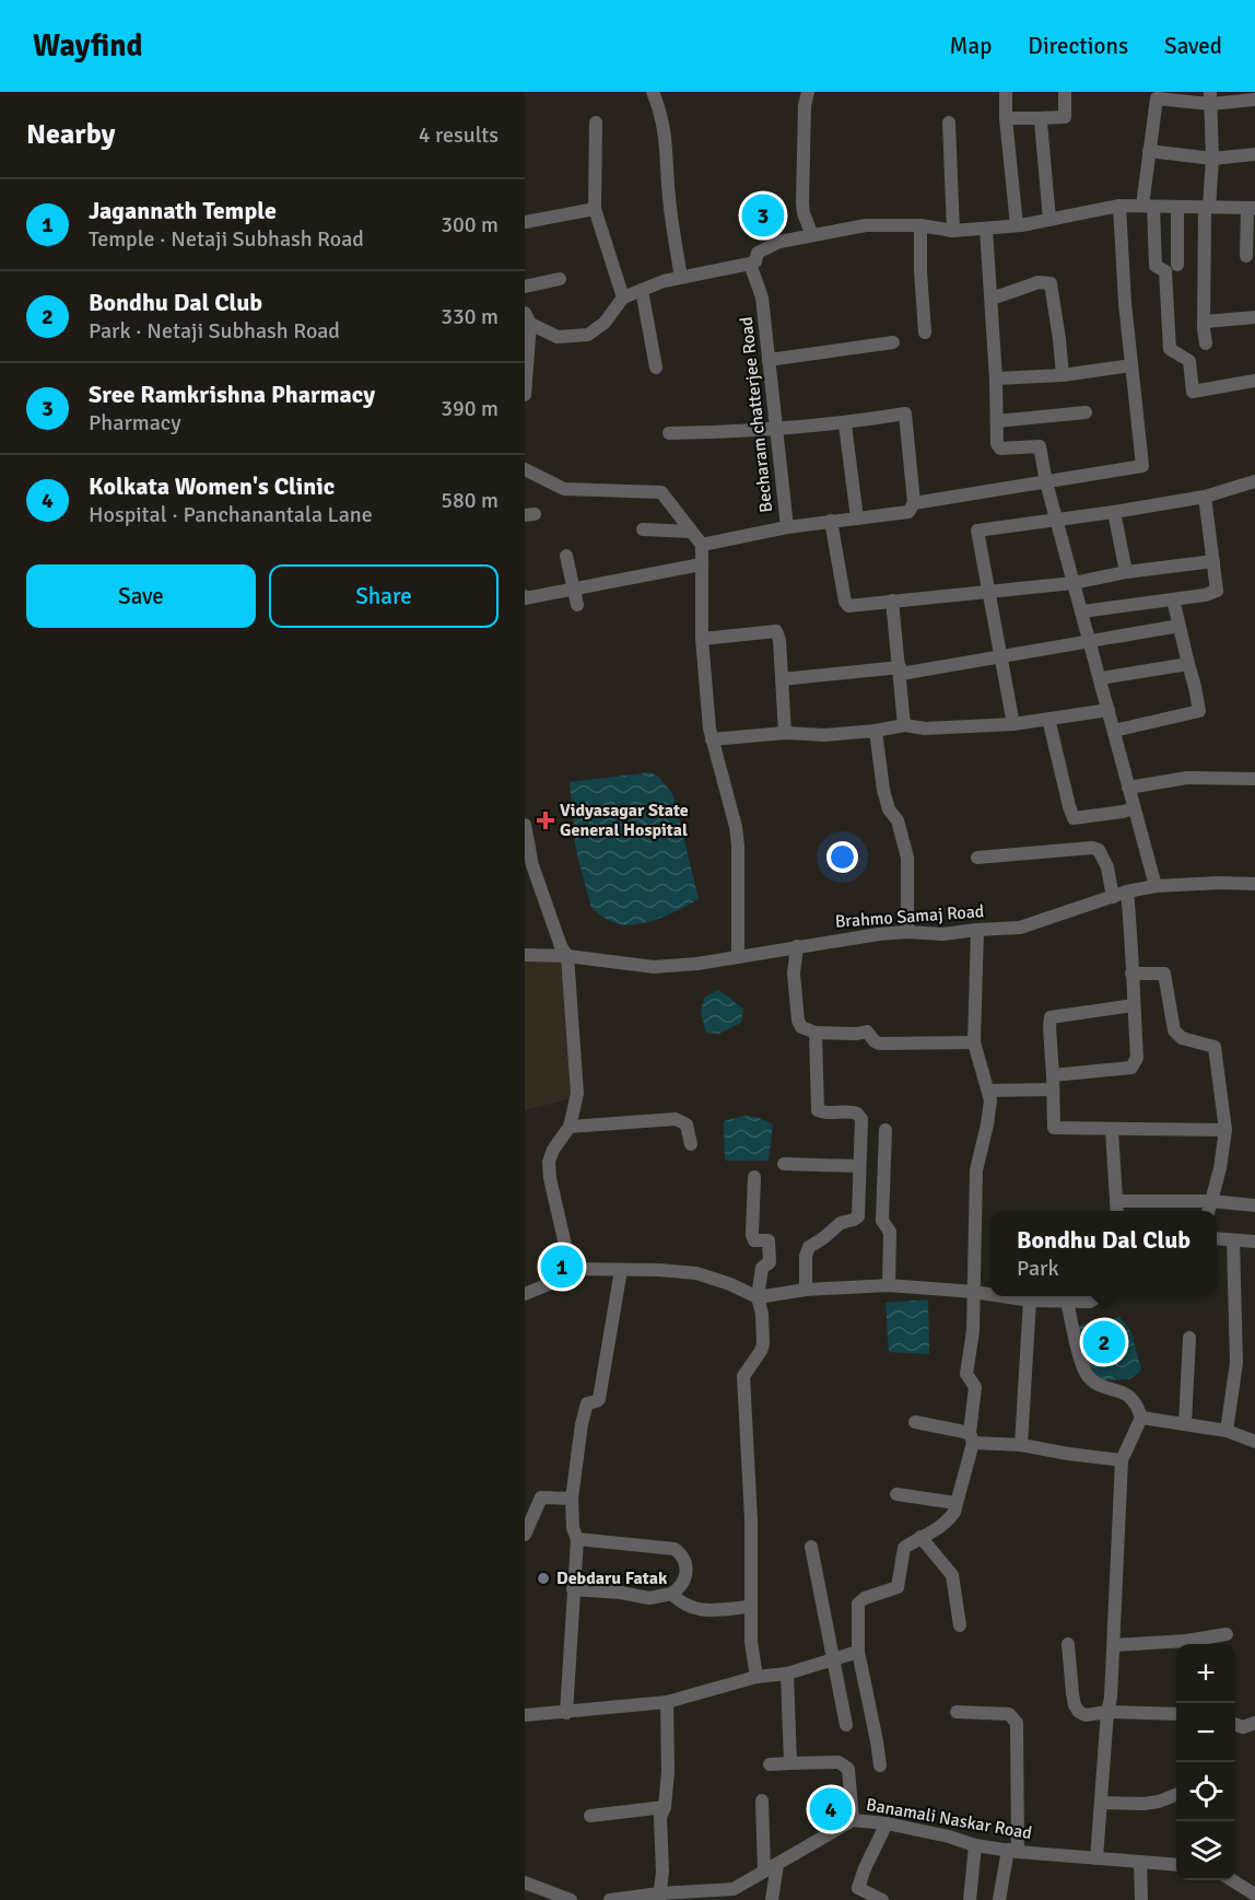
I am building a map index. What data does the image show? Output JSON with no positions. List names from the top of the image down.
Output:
{
  "streets": {
    "street": ["Becharam chatterjee Road", "Brahmo Samaj Road", "Banamali Naskar Road"]
  },
  "places": {
    "health": ["Vidyasagar State General Hospital"],
    "other": ["Debdaru Fatak"]
  },
  "page": {
    "header": "Wayfind",
    "nav": ["Map", "Directions", "Saved"],
    "heading": ["Nearby", "4 results"],
    "list": [
      {
        "mark": "1",
        "name": "Jagannath Temple",
        "note": "Temple · Netaji Subhash Road",
        "value": "300 m"
      },
      {
        "mark": "2",
        "name": "Bondhu Dal Club",
        "note": "Park · Netaji Subhash Road",
        "value": "330 m"
      },
      {
        "mark": "3",
        "name": "Sree Ramkrishna Pharmacy",
        "note": "Pharmacy",
        "value": "390 m"
      },
      {
        "mark": "4",
        "name": "Kolkata Women's Clinic",
        "note": "Hospital · Panchanantala Lane",
        "value": "580 m"
      }
    ],
    "pins": [
      "3",
      "1",
      "2",
      "4"
    ],
    "buttons": ["Save", "Share"],
    "popup": ["Bondhu Dal Club", "Park"],
    "map_buttons": ["+", "−"]
  }
}
